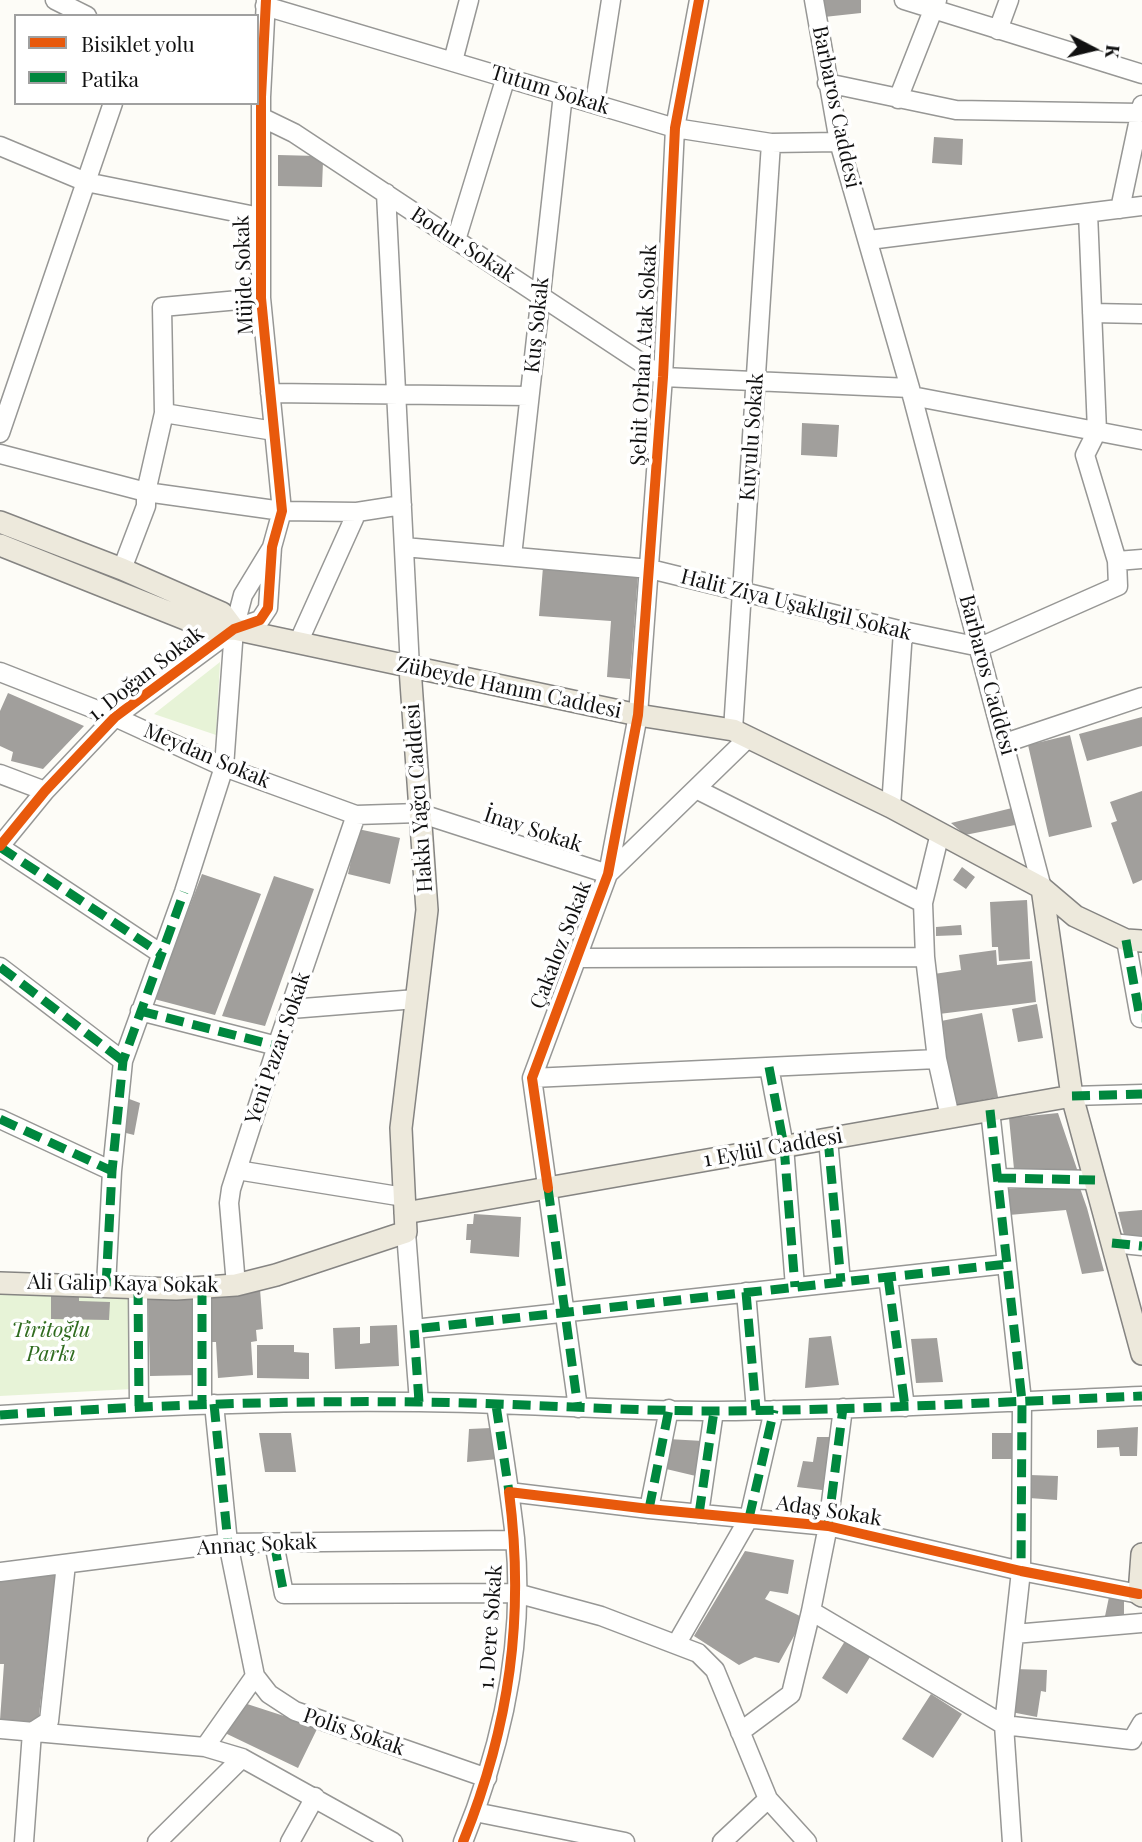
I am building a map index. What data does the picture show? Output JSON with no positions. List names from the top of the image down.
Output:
{
  "streets": {
    "main road": [
      "Barbaros Caddesi",
      "Zübeyde Hanım Caddesi",
      "Hakkı Yağcı Caddesi",
      "1 Eylül Caddesi",
      "Ali Galip Kaya Sokak"
    ],
    "street": [
      "Tutum Sokak",
      "Bodur Sokak",
      "Müjde Sokak",
      "Kuş Sokak",
      "Şehit Orhan Atak Sokak",
      "Kuyulu Sokak",
      "Halit Ziya Uşaklıgil Sokak",
      "1. Doğan Sokak",
      "Meydan Sokak",
      "İnay Sokak",
      "Çakaloz Sokak",
      "Yeni Pazar Sokak",
      "Adaş Sokak",
      "Annaç Sokak",
      "1. Dere Sokak",
      "Polis Sokak"
    ]
  },
  "crossings": [
    ["Tutum Sokak", "Barbaros Caddesi"],
    ["Tutum Sokak", "Müjde Sokak"],
    ["Tutum Sokak", "Kuş Sokak"],
    ["Tutum Sokak", "Şehit Orhan Atak Sokak"],
    ["Tutum Sokak", "Kuyulu Sokak"],
    ["Barbaros Caddesi", "Halit Ziya Uşaklıgil Sokak"],
    ["Barbaros Caddesi", "Zübeyde Hanım Caddesi"],
    ["Barbaros Caddesi", "1 Eylül Caddesi"],
    ["Bodur Sokak", "Müjde Sokak"],
    ["Bodur Sokak", "Kuş Sokak"],
    ["Bodur Sokak", "Şehit Orhan Atak Sokak"],
    ["Bodur Sokak", "Hakkı Yağcı Caddesi"],
    ["Müjde Sokak", "1. Doğan Sokak"],
    ["Kuş Sokak", "Halit Ziya Uşaklıgil Sokak"],
    ["Şehit Orhan Atak Sokak", "Halit Ziya Uşaklıgil Sokak"],
    ["Şehit Orhan Atak Sokak", "Zübeyde Hanım Caddesi"],
    ["Şehit Orhan Atak Sokak", "Çakaloz Sokak"],
    ["Kuyulu Sokak", "Halit Ziya Uşaklıgil Sokak"],
    ["Kuyulu Sokak", "Zübeyde Hanım Caddesi"],
    ["Halit Ziya Uşaklıgil Sokak", "Hakkı Yağcı Caddesi"],
    ["1. Doğan Sokak", "Zübeyde Hanım Caddesi"],
    ["1. Doğan Sokak", "Meydan Sokak"],
    ["Zübeyde Hanım Caddesi", "Hakkı Yağcı Caddesi"],
    ["Zübeyde Hanım Caddesi", "Çakaloz Sokak"],
    ["Meydan Sokak", "Hakkı Yağcı Caddesi"],
    ["Meydan Sokak", "İnay Sokak"],
    ["Meydan Sokak", "Yeni Pazar Sokak"],
    ["Hakkı Yağcı Caddesi", "İnay Sokak"],
    ["Hakkı Yağcı Caddesi", "1 Eylül Caddesi"],
    ["Hakkı Yağcı Caddesi", "Ali Galip Kaya Sokak"],
    ["İnay Sokak", "Çakaloz Sokak"],
    ["Çakaloz Sokak", "1 Eylül Caddesi"],
    ["Yeni Pazar Sokak", "Ali Galip Kaya Sokak"],
    ["1 Eylül Caddesi", "Ali Galip Kaya Sokak"],
    ["Adaş Sokak", "1. Dere Sokak"],
    ["Annaç Sokak", "1. Dere Sokak"],
    ["1. Dere Sokak", "Polis Sokak"]
  ],
  "parks": ["Tiritoğlu Parkı"],
  "legend": ["Bisiklet yolu", "Patika"],
  "north": "right"
}
